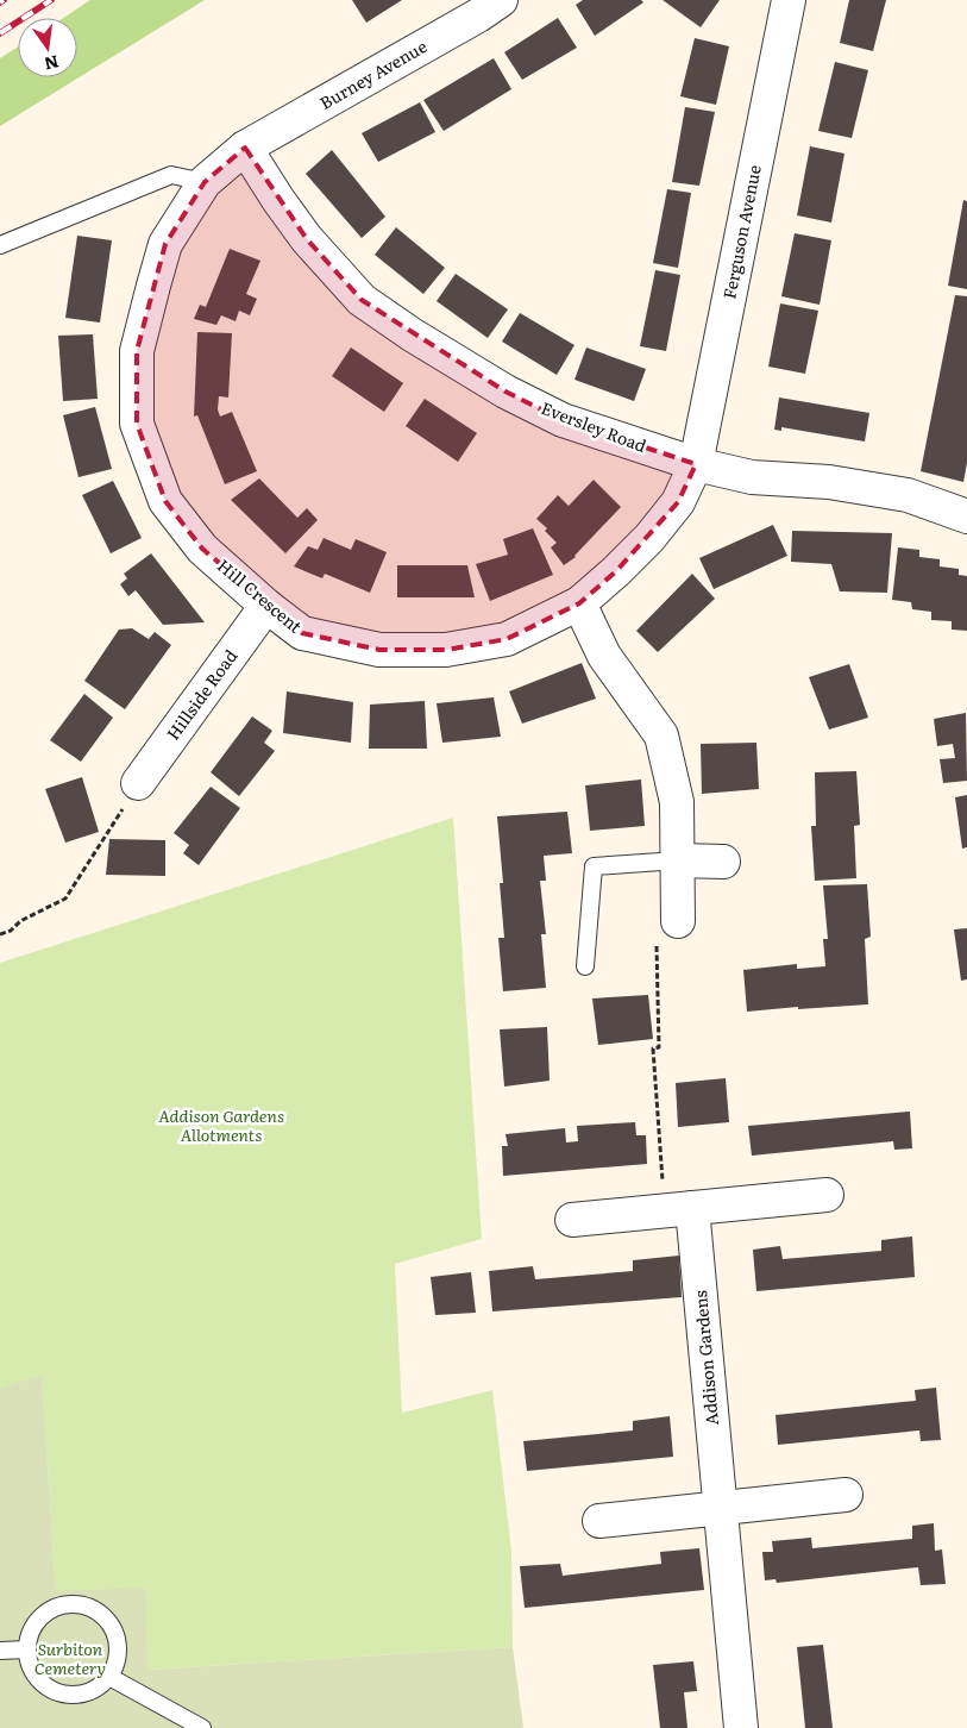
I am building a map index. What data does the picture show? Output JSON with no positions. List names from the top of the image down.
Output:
{
  "streets": {
    "street": [
      "Burney Avenue",
      "Ferguson Avenue",
      "Eversley Road",
      "Hill Crescent",
      "Hillside Road",
      "Addison Gardens"
    ]
  },
  "crossings": [
    ["Burney Avenue", "Eversley Road"],
    ["Burney Avenue", "Hill Crescent"],
    ["Ferguson Avenue", "Eversley Road"],
    ["Ferguson Avenue", "Hill Crescent"],
    ["Eversley Road", "Hill Crescent"],
    ["Hill Crescent", "Hillside Road"]
  ],
  "parks": ["Addison Gardens Allotments", "Surbiton Cemetery"],
  "north": "bottom"
}
